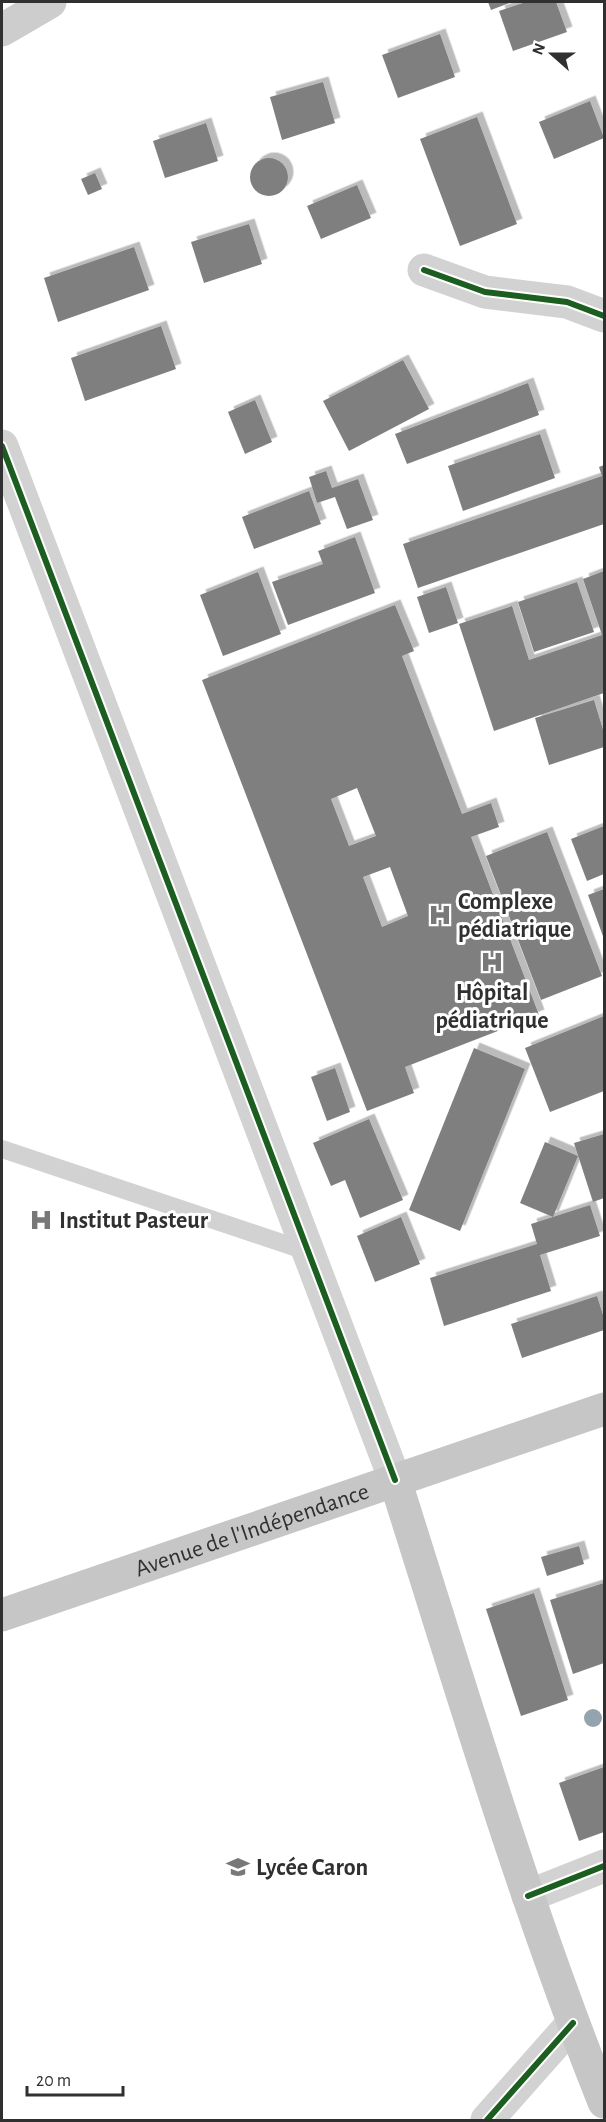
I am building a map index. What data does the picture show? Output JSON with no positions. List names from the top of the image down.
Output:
{
  "streets": {
    "main road": ["Avenue de l'Indépendance"]
  },
  "places": {
    "hospital": ["Complexe pédiatrique", "Hôpital pédiatrique", "Institut Pasteur"],
    "school or university": ["Lycée Caron"]
  },
  "scale_bar": "20 m",
  "north": "left"
}
